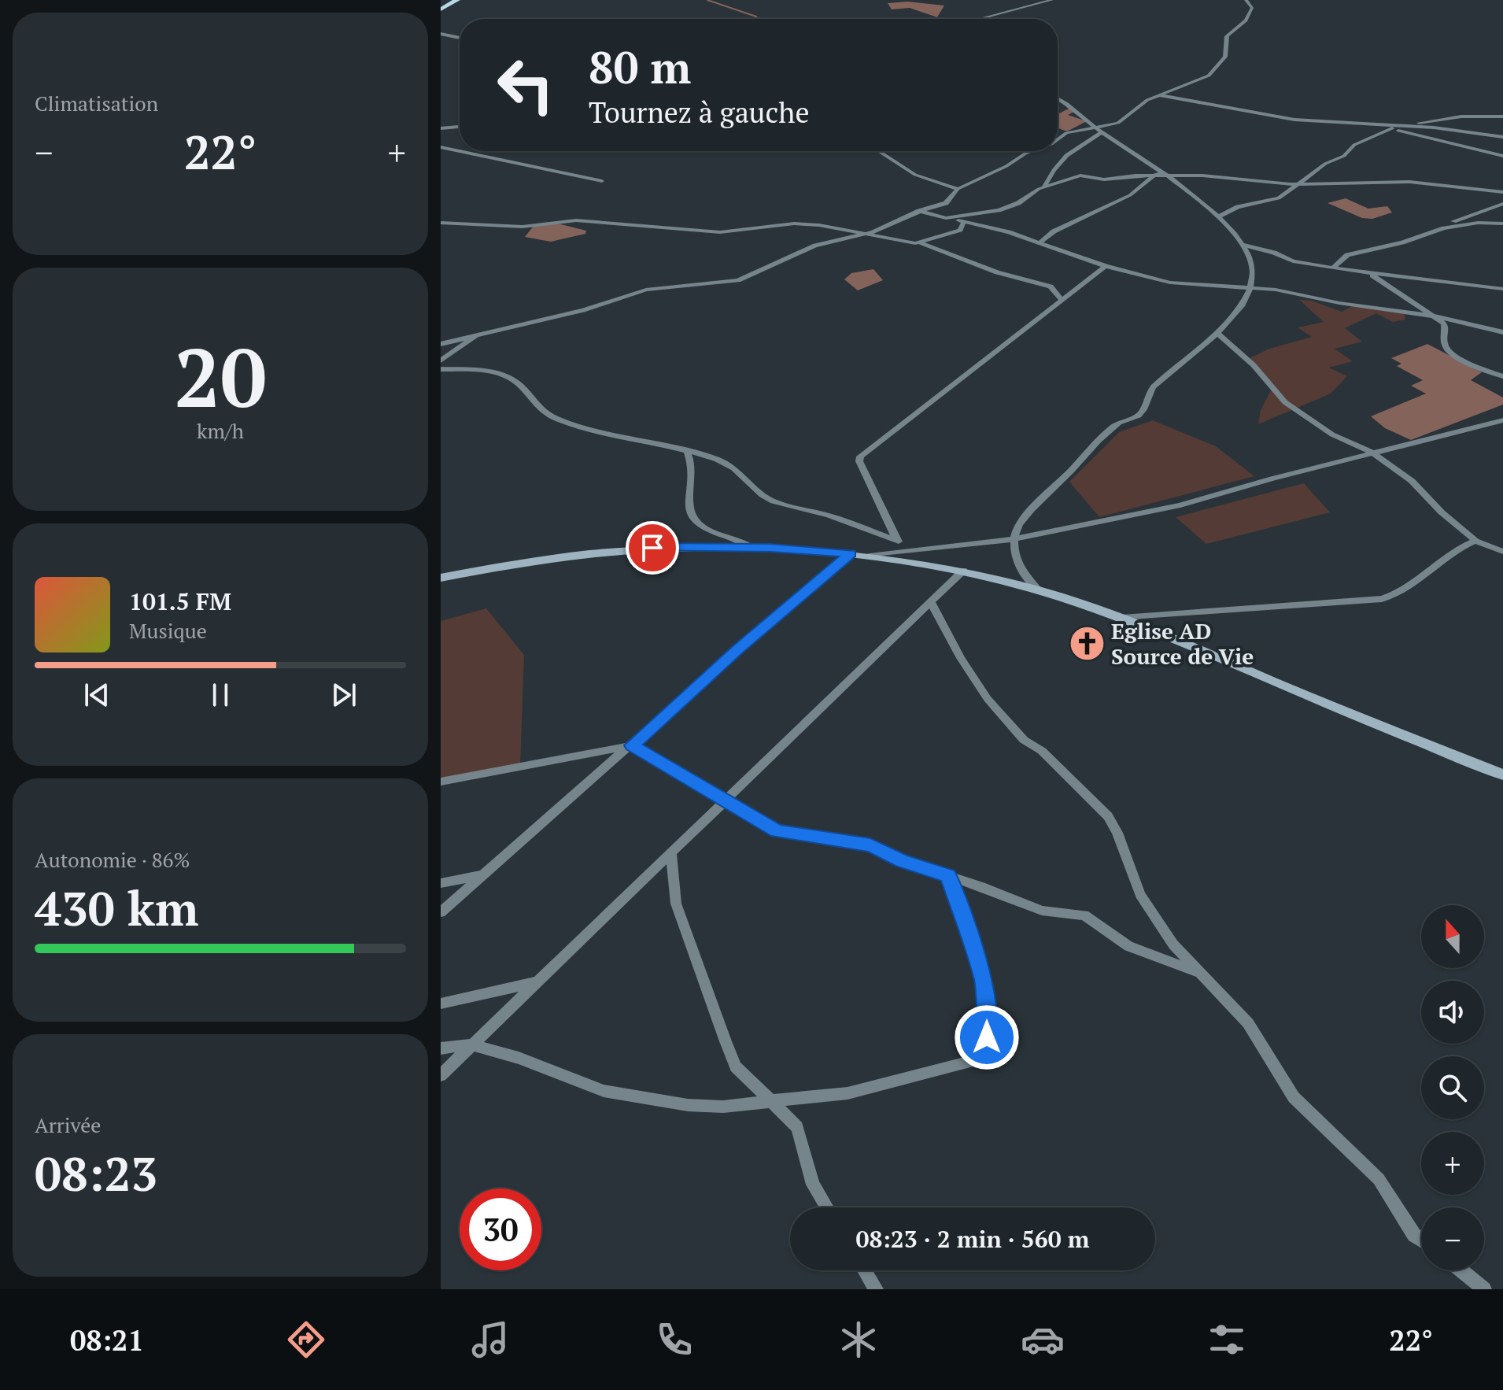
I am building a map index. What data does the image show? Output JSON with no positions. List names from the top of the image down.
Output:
{
  "places": {
    "church": ["Eglise AD Source de Vie"]
  },
  "north": "top",
  "page": {
    "tile": [
      "Climatisation",
      ["20", "km/h"],
      ["Autonomie · 86%", "430 km"],
      ["Arrivée", "08:23"]
    ],
    "turn": ["80 m", "Tournez à gauche"],
    "heat": ["−", "22°", "+"],
    "song": ["101.5 FM", "Musique"],
    "map_buttons": ["+", "−"],
    "limit": "30",
    "trip": "08:23 · 2 min · 560 m",
    "tabs": ["08:21", "22°"]
  }
}
